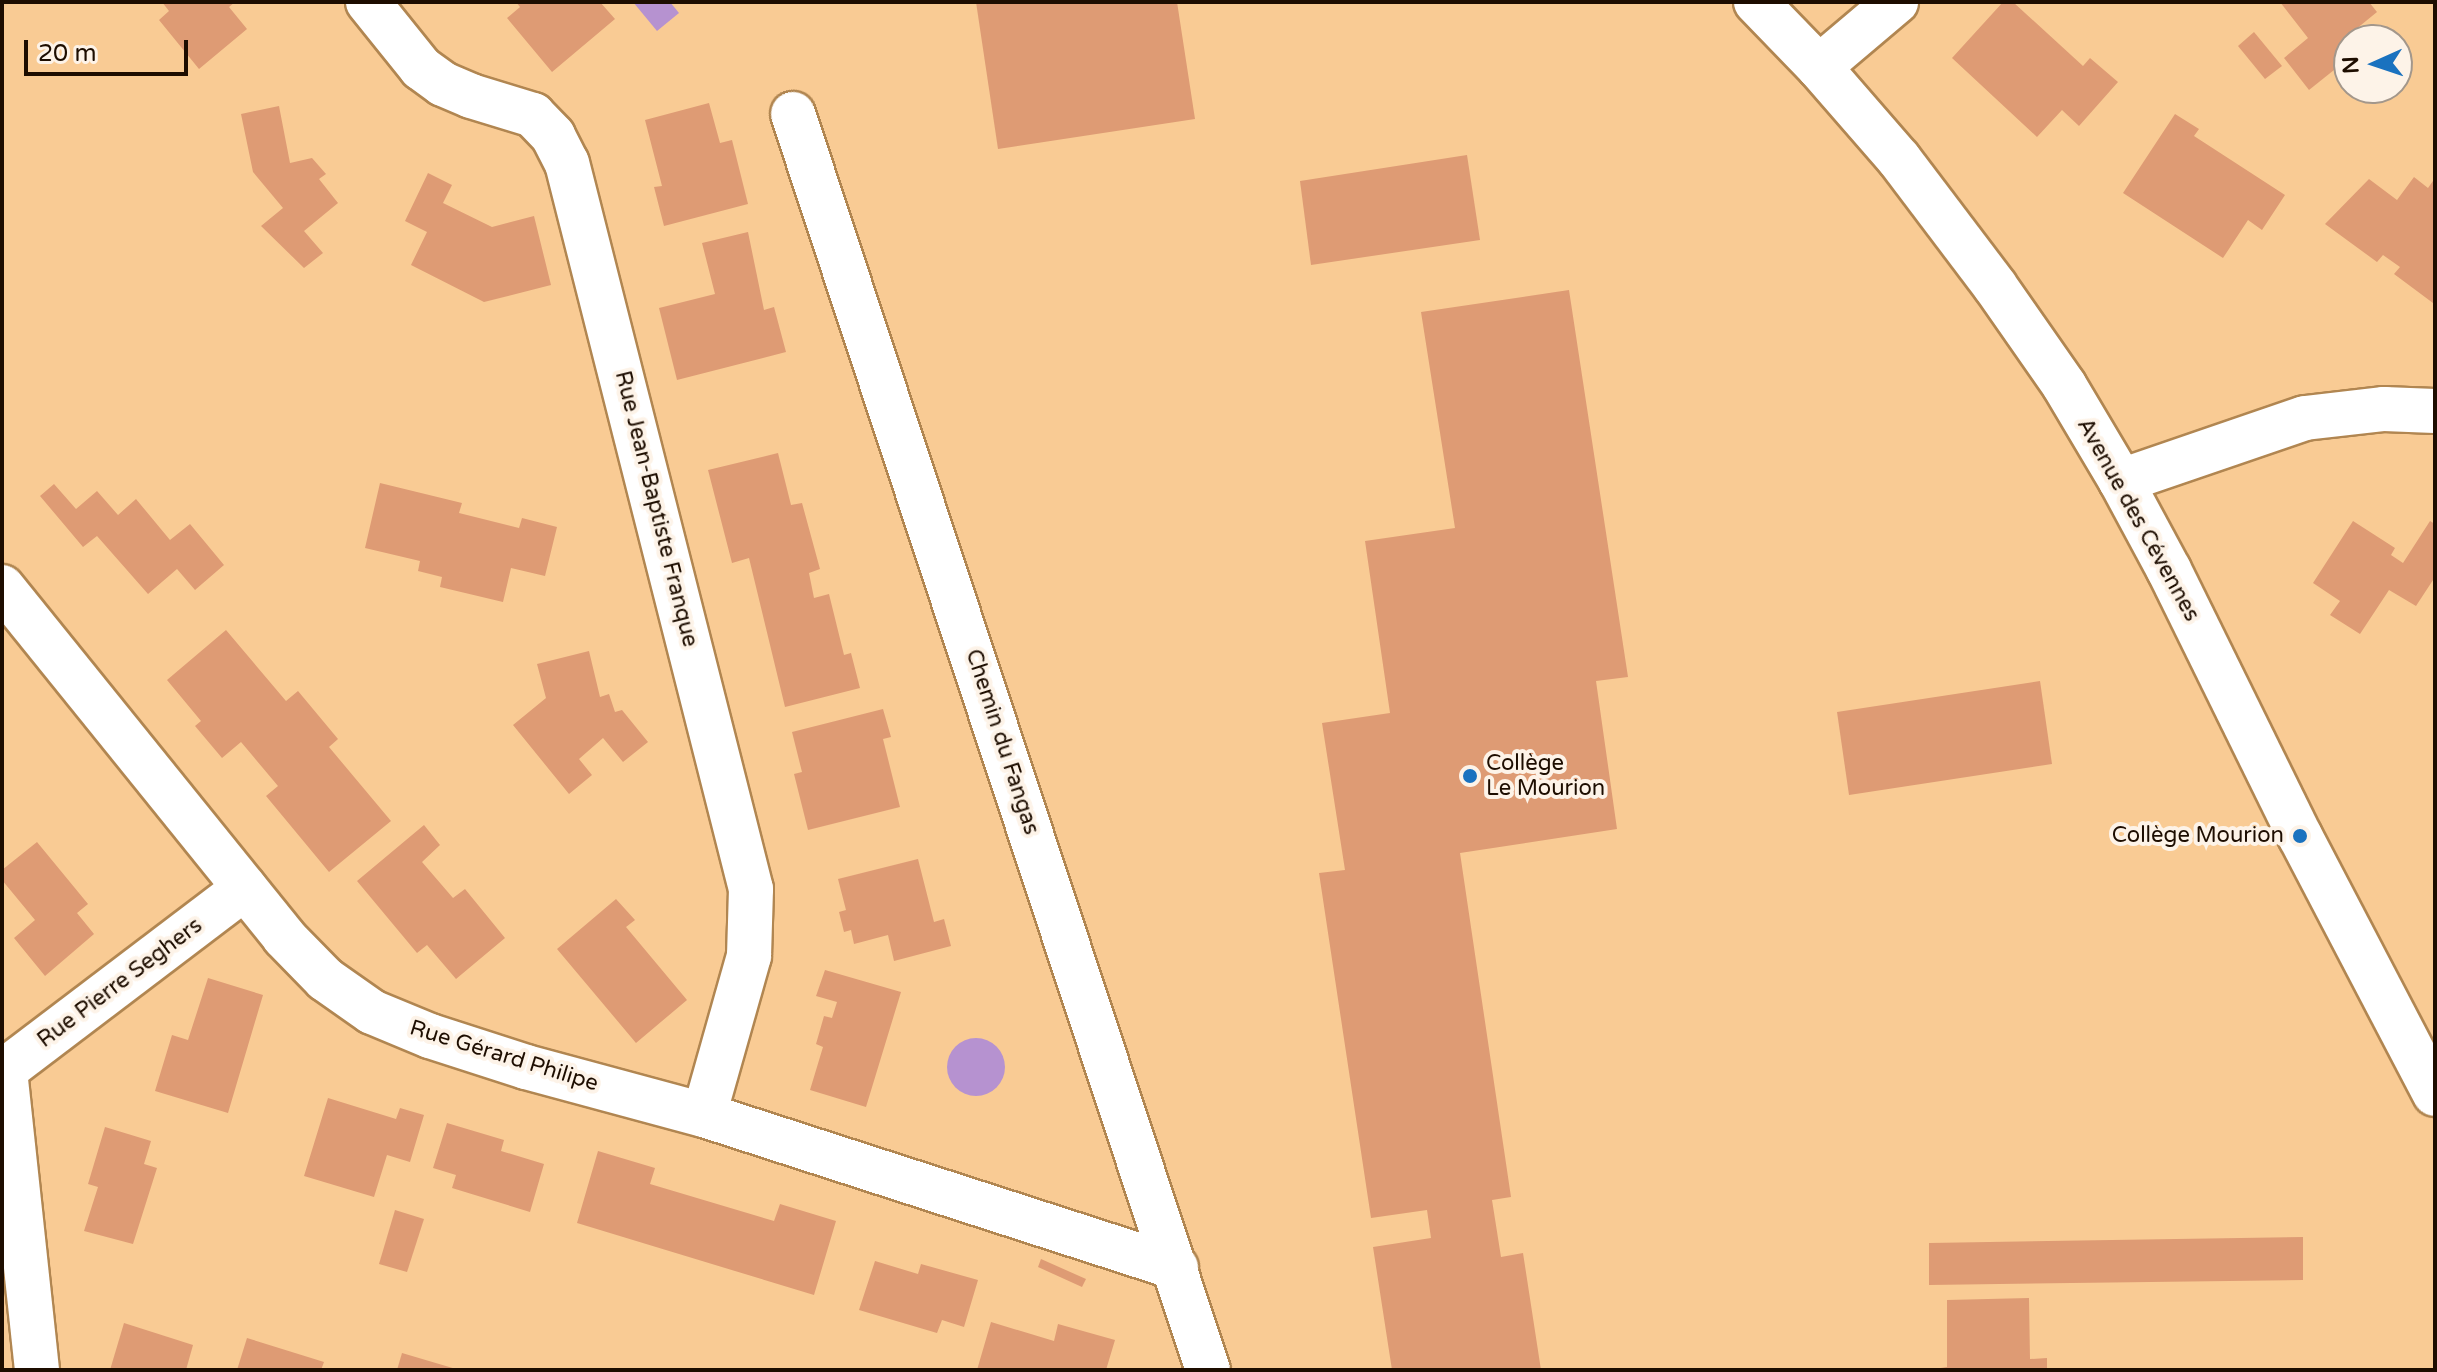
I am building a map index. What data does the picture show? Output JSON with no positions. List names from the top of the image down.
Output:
{
  "streets": {
    "street": [
      "Rue Jean-Baptiste Franque",
      "Avenue des Cévennes",
      "Chemin du Fangas",
      "Rue Pierre Seghers",
      "Rue Gérard Philipe"
    ]
  },
  "crossings": [
    ["Rue Jean-Baptiste Franque", "Rue Gérard Philipe"],
    ["Chemin du Fangas", "Rue Gérard Philipe"],
    ["Rue Pierre Seghers", "Rue Gérard Philipe"]
  ],
  "places": ["Collège Le Mourion", "Collège Mourion"],
  "scale_bar": "20 m",
  "north": "left"
}
